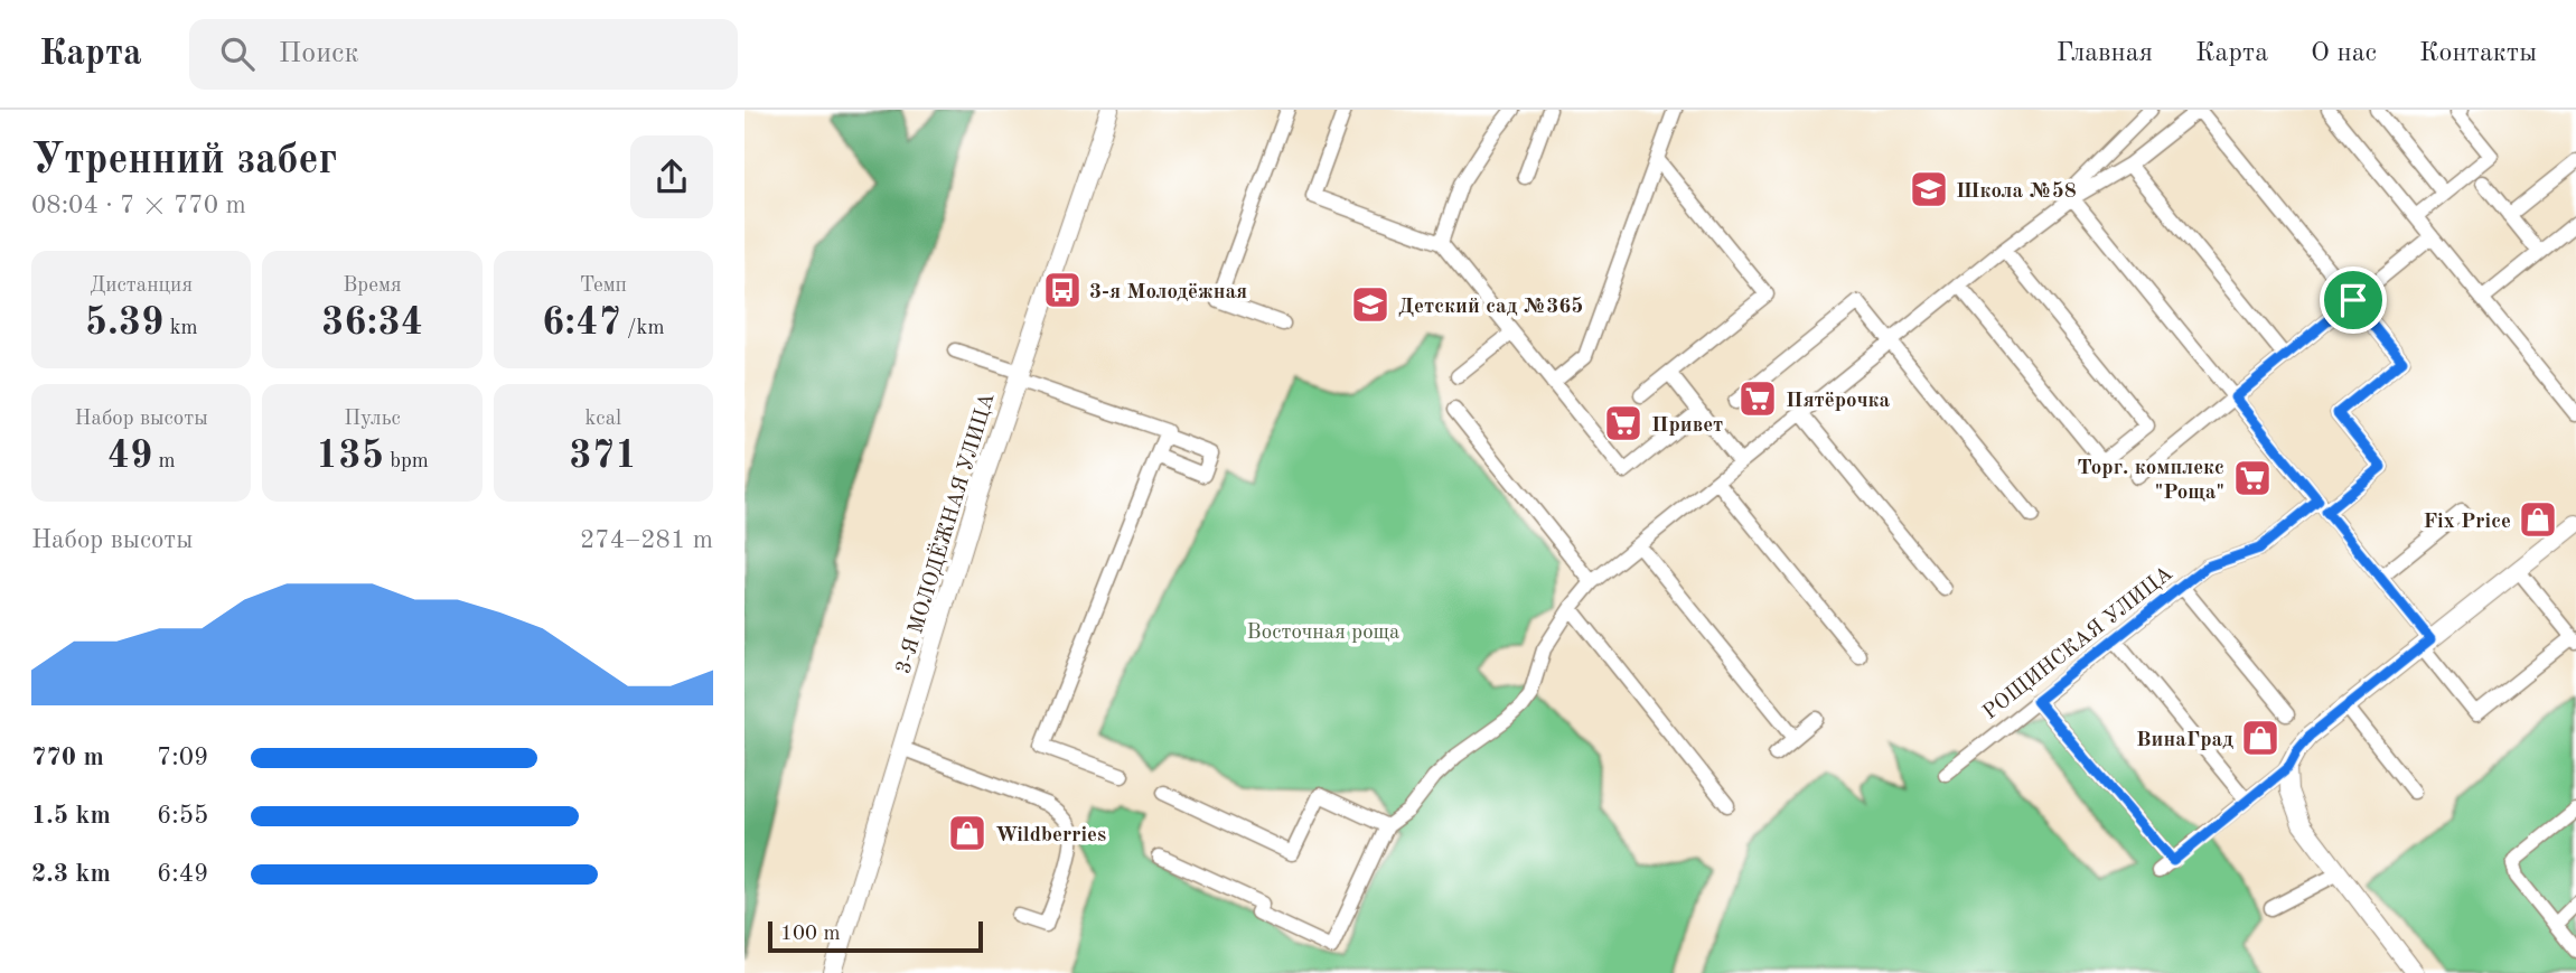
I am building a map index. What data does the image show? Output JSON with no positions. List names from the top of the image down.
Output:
{
  "streets": {
    "main road": ["3-Я МОЛОДЁЖНАЯ УЛИЦА"],
    "street": ["РОЩИНСКАЯ УЛИЦА"]
  },
  "parks": ["Восточная роща"],
  "places": {
    "school or university": ["Школа №58", "Детский сад №365"],
    "bus stop": ["3-я Молодёжная"],
    "supermarket": ["Пятёрочка", "Привет", "Торг. комплекс \"Роща\""],
    "shop": ["Fix Price", "ВинаГрад", "Wildberries"]
  },
  "scale_bar": "100 m",
  "page": {
    "header": "Карта",
    "search": "Поиск",
    "nav": [
      "Главная",
      "Карта",
      "О нас",
      "Контакты"
    ],
    "heading": ["Утренний забег", "08:04 · 7 × 770 m"],
    "stats": [
      ["Дистанция", "5.39 km"],
      ["Время", "36:34"],
      ["Темп", "6:47 /km"],
      ["Набор высоты", "49 m"],
      ["Пульс", "135 bpm"],
      ["kcal", "371"]
    ],
    "chart": ["Набор высоты", "274–281 m"],
    "list": [
      {
        "name": "770 m",
        "note": "7:09"
      },
      {
        "name": "1.5 km",
        "note": "6:55"
      },
      {
        "name": "2.3 km",
        "note": "6:49"
      }
    ],
    "scale": "100 m"
  }
}
